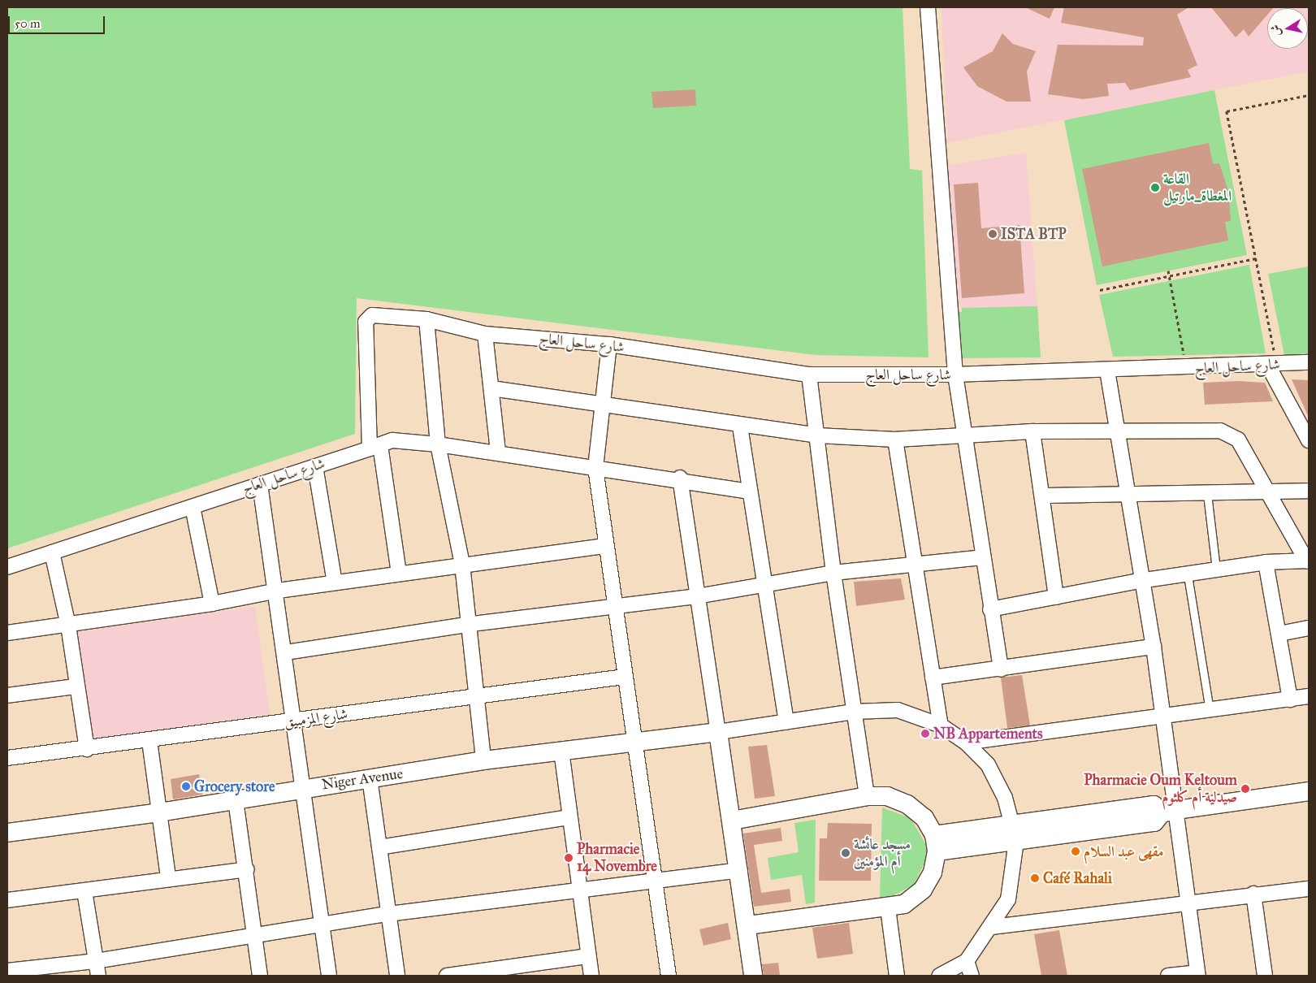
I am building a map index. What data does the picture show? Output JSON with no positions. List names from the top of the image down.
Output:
{
  "streets": {
    "street": ["شارع ساحل العاج", "شارع المزمبيق", "Niger Avenue"]
  },
  "places": [
    "القاعة المغطاة_مارتيل",
    "ISTA BTP",
    "NB Appartements",
    "Grocery store",
    "Pharmacie Oum Keltoum صيدلية أم كلثوم",
    "مقهى عبد السلام",
    "مسجد عائشة أم المؤمنين",
    "Pharmacie 14 Novembre",
    "Café Rahali"
  ],
  "scale_bar": "50 m",
  "north": "left"
}
